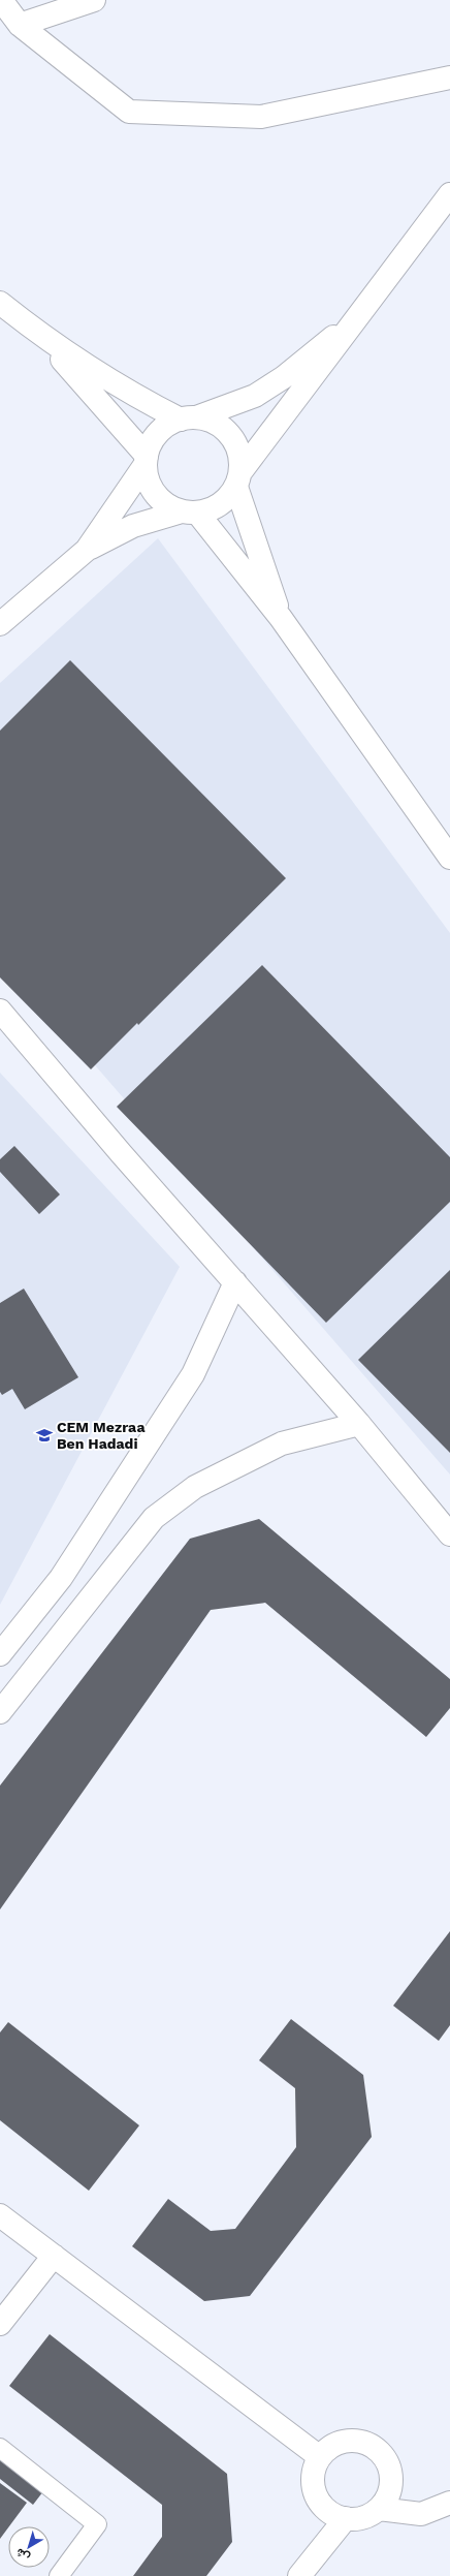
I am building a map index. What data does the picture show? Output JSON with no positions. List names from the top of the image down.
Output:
{
  "places": {
    "school or university": ["CEM Mezraa Ben Hadadi"]
  },
  "north": "bottom left"
}
